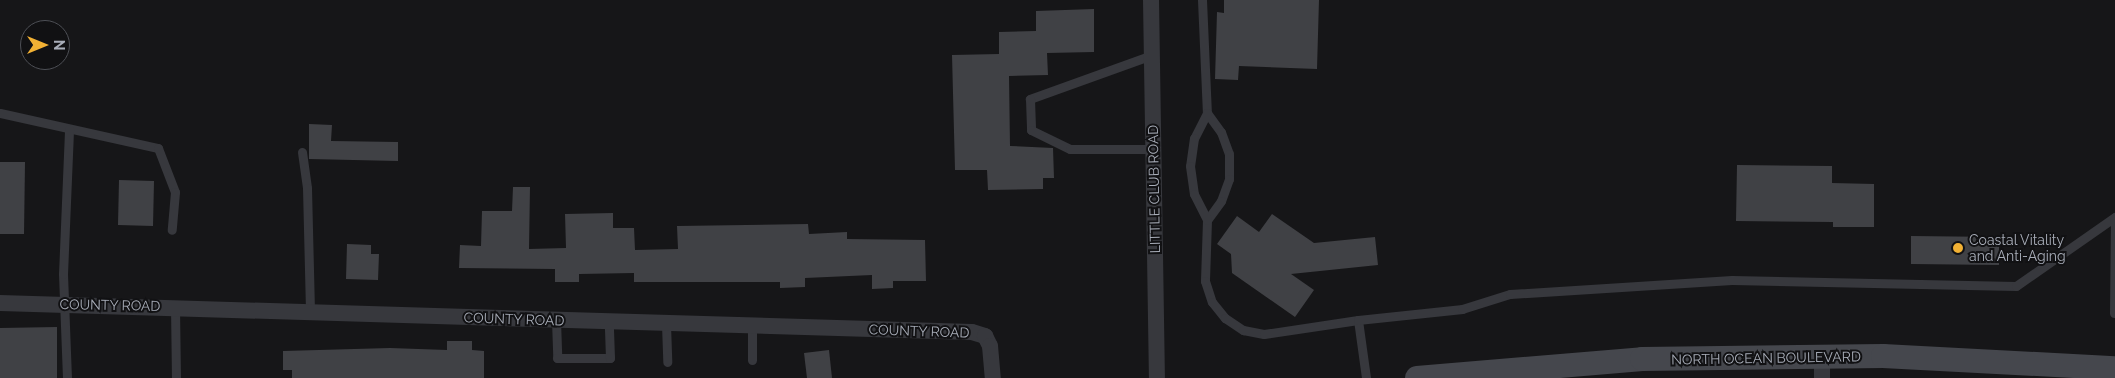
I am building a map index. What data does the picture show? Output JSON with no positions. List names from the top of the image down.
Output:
{
  "streets": {
    "main road": ["NORTH OCEAN BOULEVARD"],
    "street": ["LITTLE CLUB ROAD", "COUNTY ROAD"]
  },
  "places": ["Coastal Vitality and Anti-Aging"],
  "north": "right"
}
